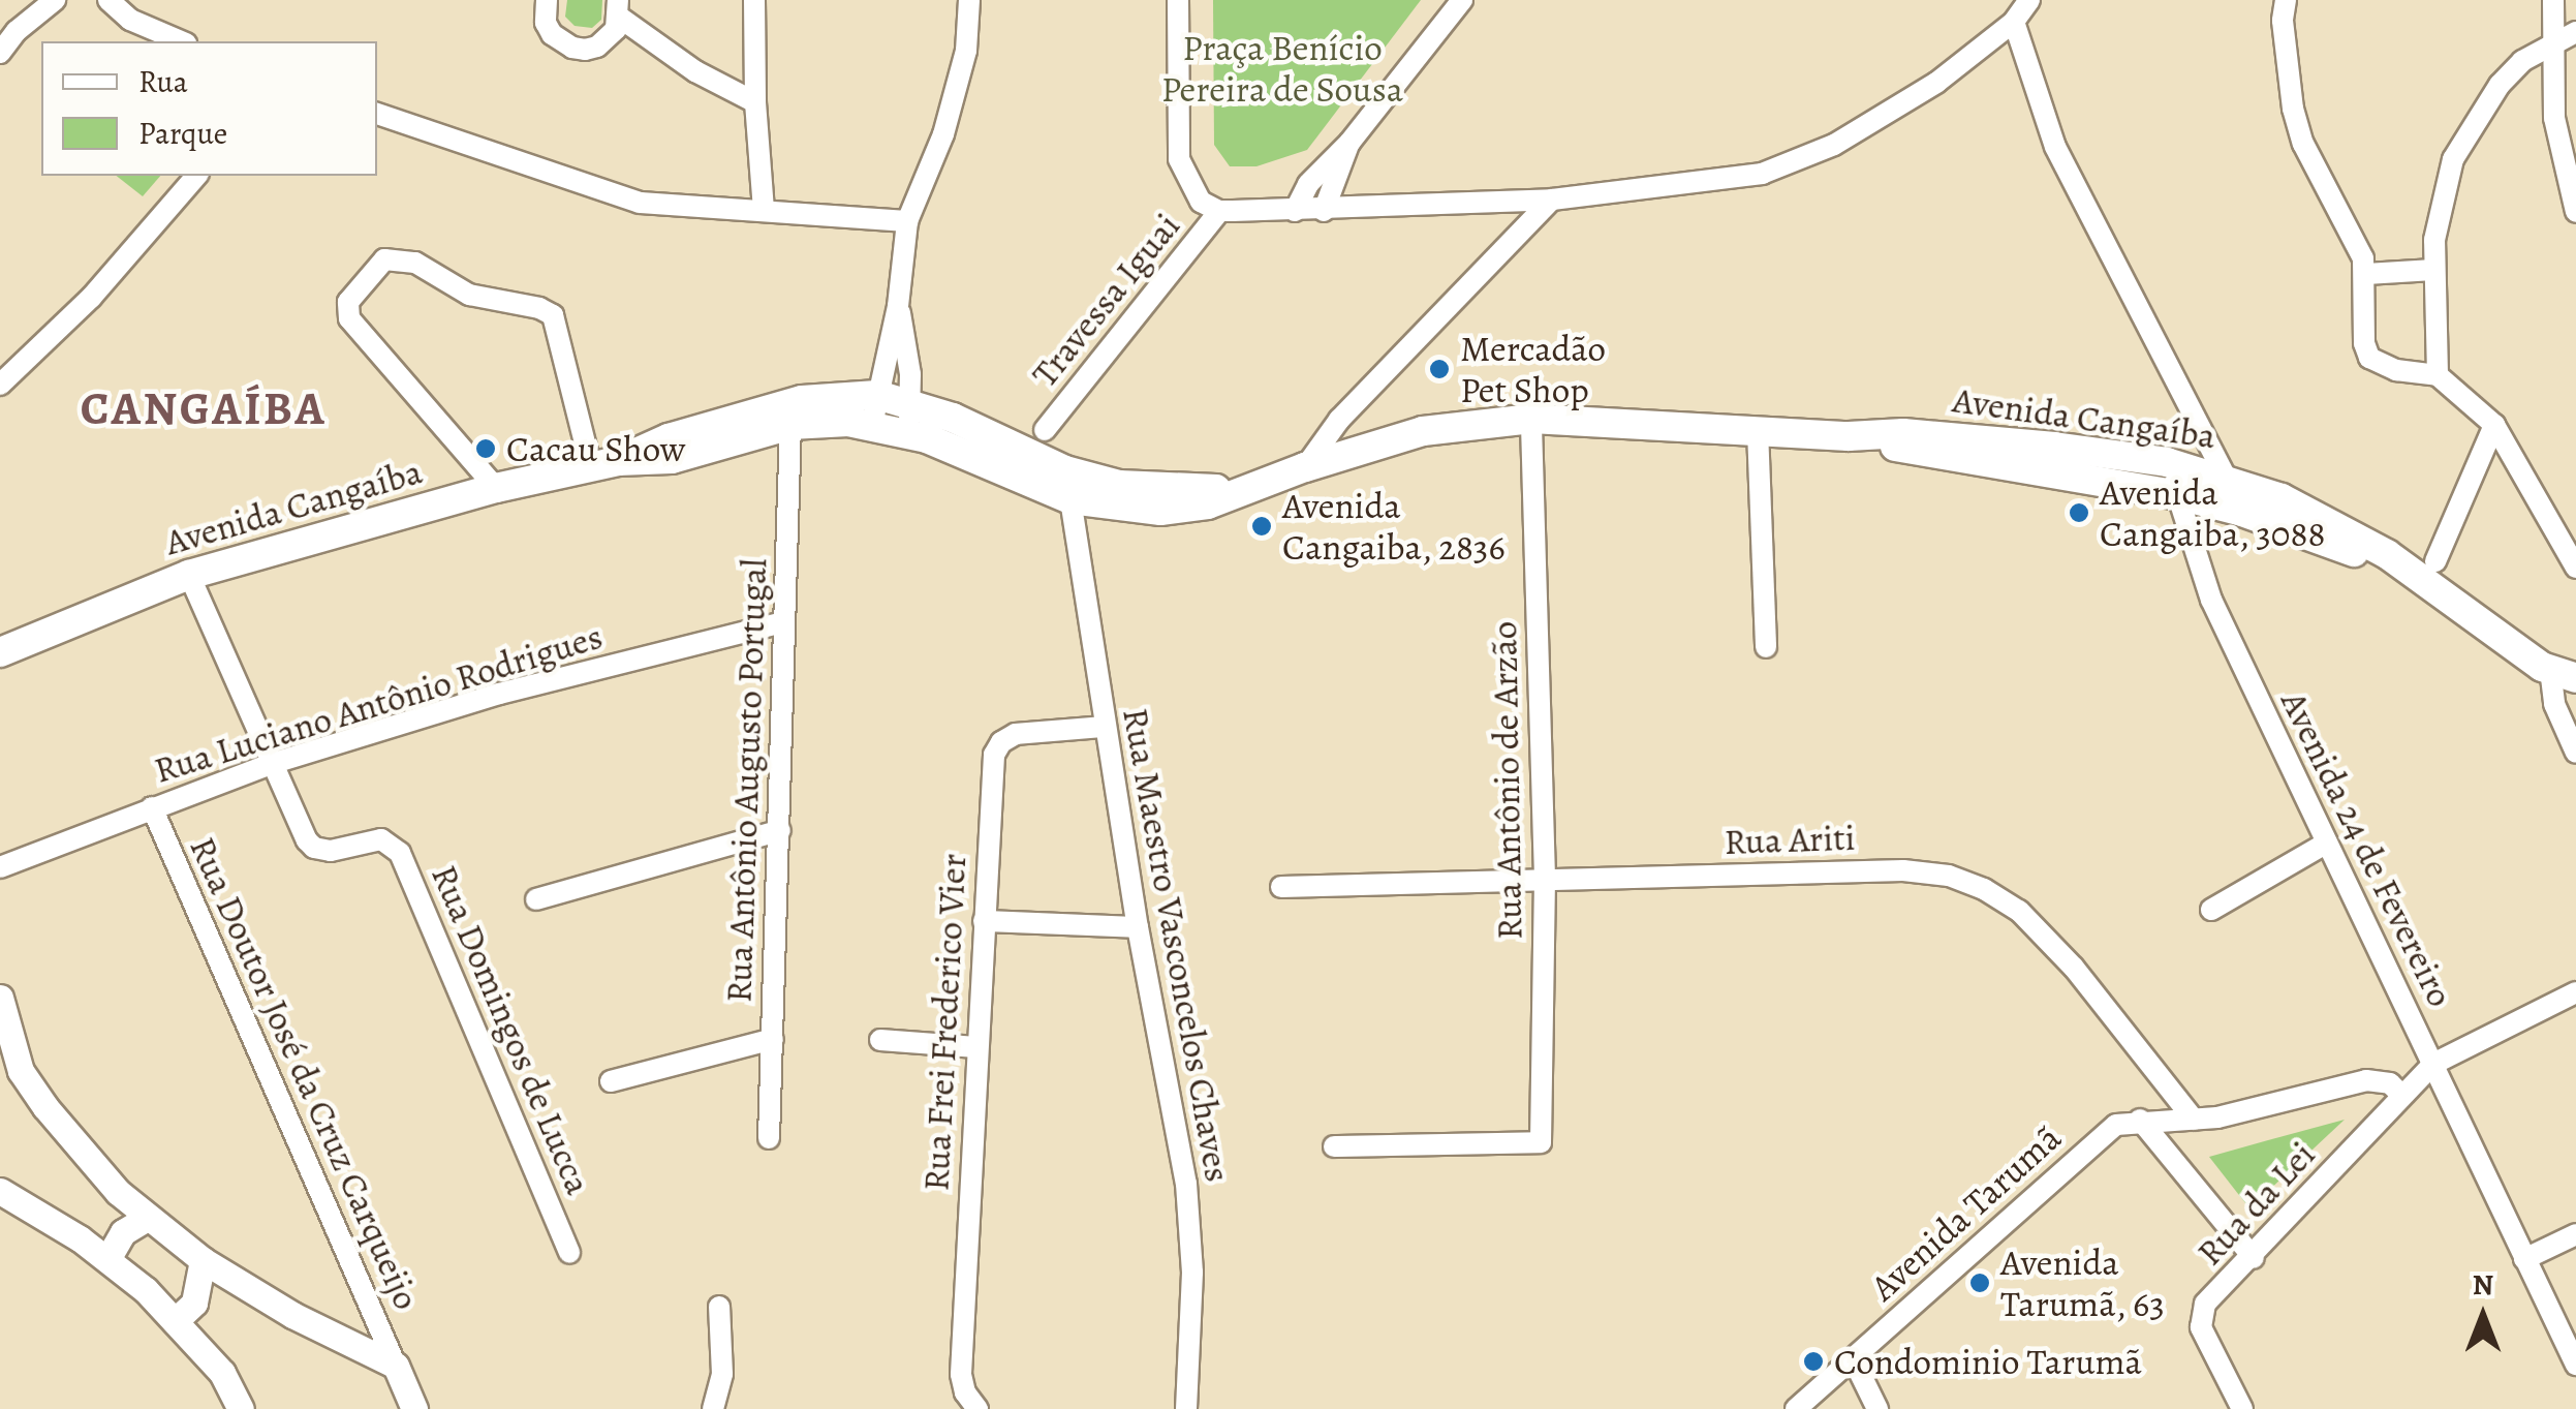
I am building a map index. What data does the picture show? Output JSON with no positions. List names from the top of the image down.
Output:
{
  "streets": {
    "main road": ["Avenida Cangaíba"],
    "street": [
      "Travessa Iguai",
      "Rua Luciano Antônio Rodrigues",
      "Rua Antônio Augusto Portugal",
      "Rua Antônio de Arzão",
      "Rua Ariti",
      "Avenida 24 de Fevereiro",
      "Rua Maestro Vasconcelos Chaves",
      "Rua Frei Frederico Vier",
      "Rua Domingos de Lucca",
      "Rua Doutor José da Cruz Carqueijo",
      "Rua da Lei",
      "Avenida Tarumã"
    ]
  },
  "crossings": [
    ["Avenida Cangaíba", "Rua Antônio Augusto Portugal"],
    ["Avenida Cangaíba", "Rua Antônio de Arzão"],
    ["Avenida Cangaíba", "Avenida 24 de Fevereiro"],
    ["Avenida Cangaíba", "Rua Maestro Vasconcelos Chaves"],
    ["Avenida Cangaíba", "Rua Domingos de Lucca"],
    ["Rua Luciano Antônio Rodrigues", "Rua Antônio Augusto Portugal"],
    ["Rua Luciano Antônio Rodrigues", "Rua Domingos de Lucca"],
    ["Rua Luciano Antônio Rodrigues", "Rua Doutor José da Cruz Carqueijo"],
    ["Rua Antônio de Arzão", "Rua Ariti"],
    ["Avenida 24 de Fevereiro", "Rua da Lei"],
    ["Rua Maestro Vasconcelos Chaves", "Rua Frei Frederico Vier"]
  ],
  "districts": ["CANGAÍBA"],
  "parks": ["Praça Benício Pereira de Sousa"],
  "places": [
    "Mercadão Pet Shop",
    "Cacau Show",
    "Avenida Cangaiba, 3088",
    "Avenida Cangaiba, 2836",
    "Avenida Tarumã, 63",
    "Condominio Tarumã"
  ],
  "legend": ["Rua", "Parque"],
  "north": "top"
}
